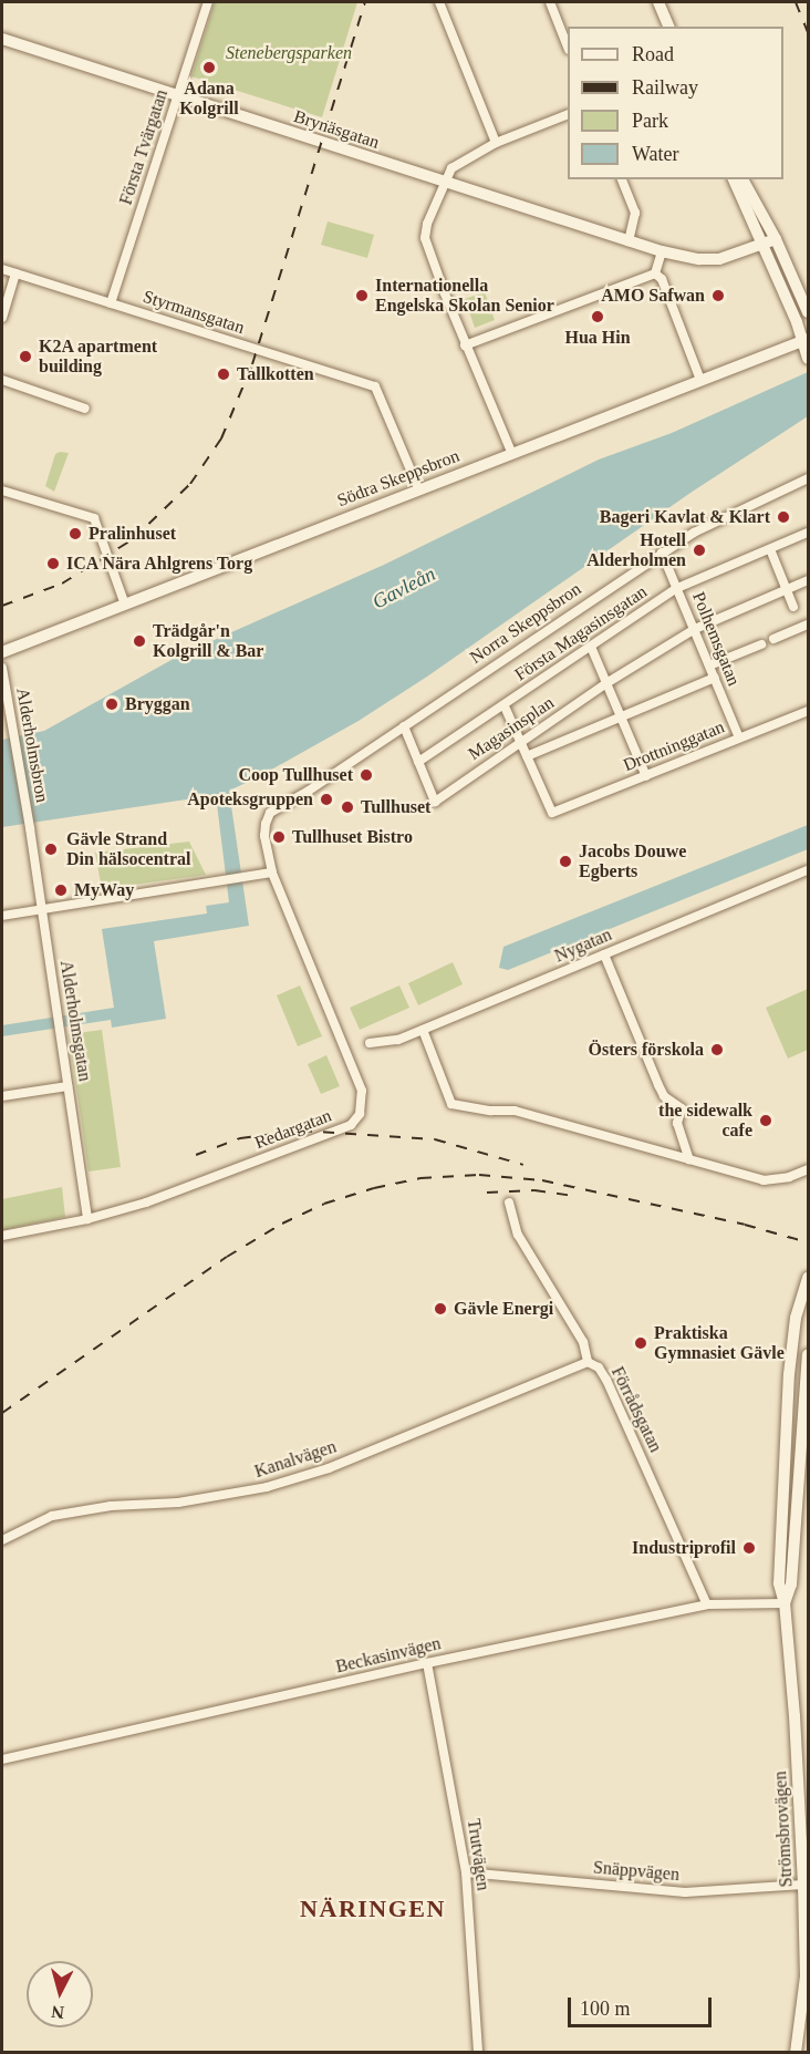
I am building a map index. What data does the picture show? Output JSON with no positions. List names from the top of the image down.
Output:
{
  "streets": {
    "street": [
      "Brynäsgatan",
      "Första Tvärgatan",
      "Styrmansgatan",
      "Södra Skeppsbron",
      "Norra Skeppsbron",
      "Första Magasinsgatan",
      "Polhemsgatan",
      "Magasinsplan",
      "Alderholmsbron",
      "Drottninggatan",
      "Nygatan",
      "Alderholmsgatan",
      "Redargatan",
      "Förrådsgatan",
      "Kanalvägen",
      "Beckasinvägen",
      "Strömsbrovägen",
      "Trutvägen",
      "Snäppvägen"
    ]
  },
  "crossings": [
    ["Brynäsgatan", "Första Tvärgatan"],
    ["Första Tvärgatan", "Styrmansgatan"],
    ["Styrmansgatan", "Södra Skeppsbron"],
    ["Norra Skeppsbron", "Polhemsgatan"],
    ["Norra Skeppsbron", "Redargatan"],
    ["Första Magasinsgatan", "Polhemsgatan"],
    ["Första Magasinsgatan", "Magasinsplan"],
    ["Polhemsgatan", "Magasinsplan"],
    ["Polhemsgatan", "Drottninggatan"],
    ["Alderholmsbron", "Alderholmsgatan"],
    ["Alderholmsgatan", "Redargatan"],
    ["Förrådsgatan", "Kanalvägen"],
    ["Förrådsgatan", "Beckasinvägen"],
    ["Beckasinvägen", "Strömsbrovägen"],
    ["Beckasinvägen", "Trutvägen"],
    ["Strömsbrovägen", "Snäppvägen"],
    ["Trutvägen", "Snäppvägen"]
  ],
  "districts": ["NÄRINGEN"],
  "water": ["Gavleån"],
  "parks": ["Stenebergsparken"],
  "places": [
    "Adana Kolgrill",
    "Internationella Engelska Skolan Senior",
    "AMO Safwan",
    "Hua Hin",
    "K2A apartment building",
    "Tallkotten",
    "Bageri Kavlat & Klart",
    "Pralinhuset",
    "Hotell Alderholmen",
    "ICA Nära Ahlgrens Torg",
    "Trädgår'n Kolgrill & Bar",
    "Bryggan",
    "Coop Tullhuset",
    "Apoteksgruppen",
    "Tullhuset",
    "Tullhuset Bistro",
    "Gävle Strand Din hälsocentral",
    "Jacobs Douwe Egberts",
    "MyWay",
    "Östers förskola",
    "the sidewalk cafe",
    "Gävle Energi",
    "Praktiska Gymnasiet Gävle",
    "Industriprofil"
  ],
  "legend": [
    "Road",
    "Railway",
    "Park",
    "Water"
  ],
  "scale_bar": "100 m",
  "north": "bottom"
}
